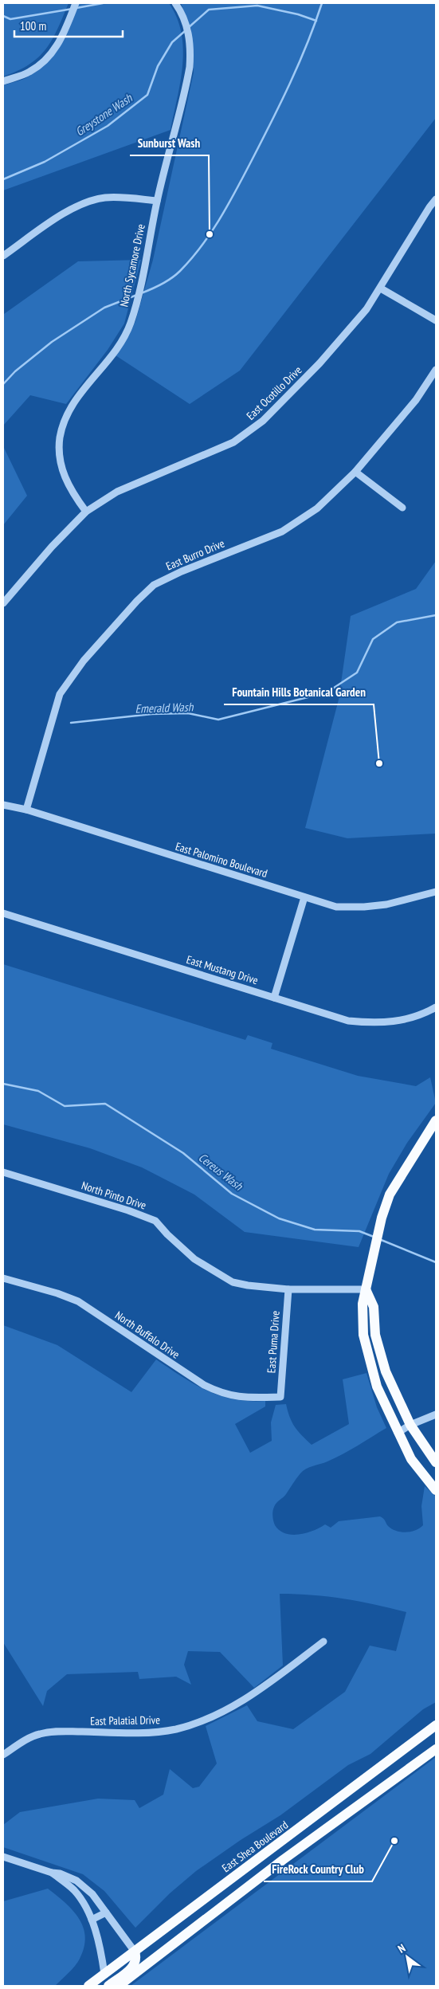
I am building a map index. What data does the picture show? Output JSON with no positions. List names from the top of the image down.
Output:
{
  "streets": {
    "main road": ["East Shea Boulevard"],
    "street": [
      "North Sycamore Drive",
      "East Ocotillo Drive",
      "East Burro Drive",
      "East Palomino Boulevard",
      "East Mustang Drive",
      "North Pinto Drive",
      "North Buffalo Drive",
      "East Puma Drive",
      "East Palatial Drive"
    ]
  },
  "crossings": [
    ["North Sycamore Drive", "East Ocotillo Drive"],
    ["East Burro Drive", "East Palomino Boulevard"],
    ["North Pinto Drive", "East Puma Drive"],
    ["North Buffalo Drive", "East Puma Drive"]
  ],
  "water": ["Greystone Wash", "Emerald Wash", "Cereus Wash"],
  "places": ["Sunburst Wash", "Fountain Hills Botanical Garden", "FireRock Country Club"],
  "scale_bar": "100 m",
  "north": "top left"
}
